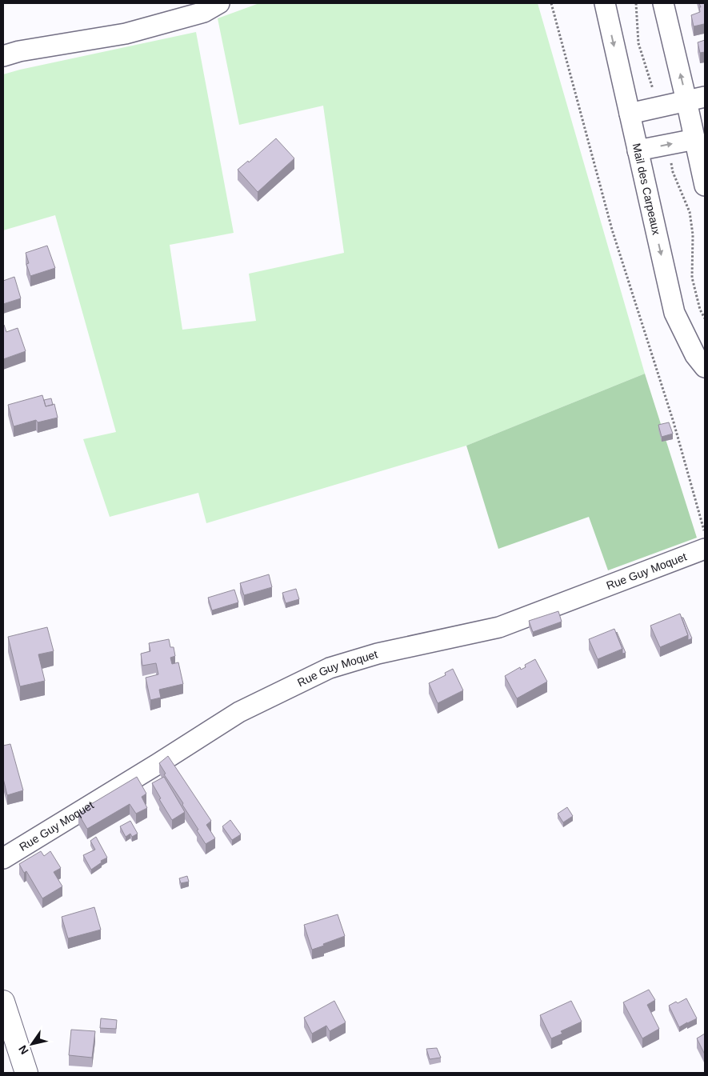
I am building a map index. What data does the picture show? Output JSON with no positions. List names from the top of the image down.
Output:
{
  "streets": {
    "street": ["Mail des Carpeaux", "Rue Guy Moquet"]
  },
  "north": "bottom left"
}
